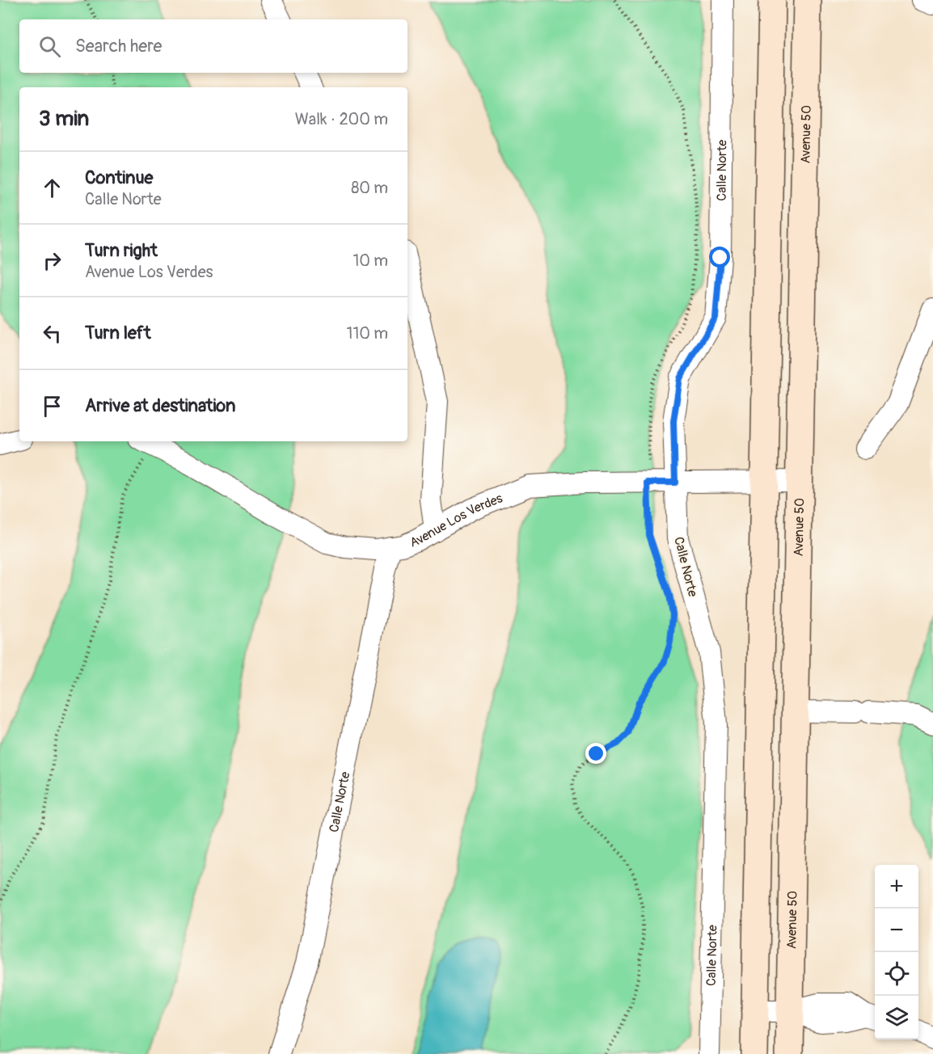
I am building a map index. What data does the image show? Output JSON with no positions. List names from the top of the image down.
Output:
{
  "streets": {
    "main road": ["Avenue 50"],
    "street": ["Calle Norte", "Avenue Los Verdes"]
  },
  "crossings": [
    ["Avenue 50", "Avenue Los Verdes"],
    ["Calle Norte", "Avenue Los Verdes"]
  ],
  "page": {
    "search": "Search here",
    "heading": ["3 min", "Walk · 200 m"],
    "list": [
      ["Continue", "Calle Norte", "80 m"],
      ["Turn right", "Avenue Los Verdes", "10 m"],
      ["Turn left", "110 m"],
      "Arrive at destination"
    ],
    "map_buttons": ["+", "−"]
  }
}
